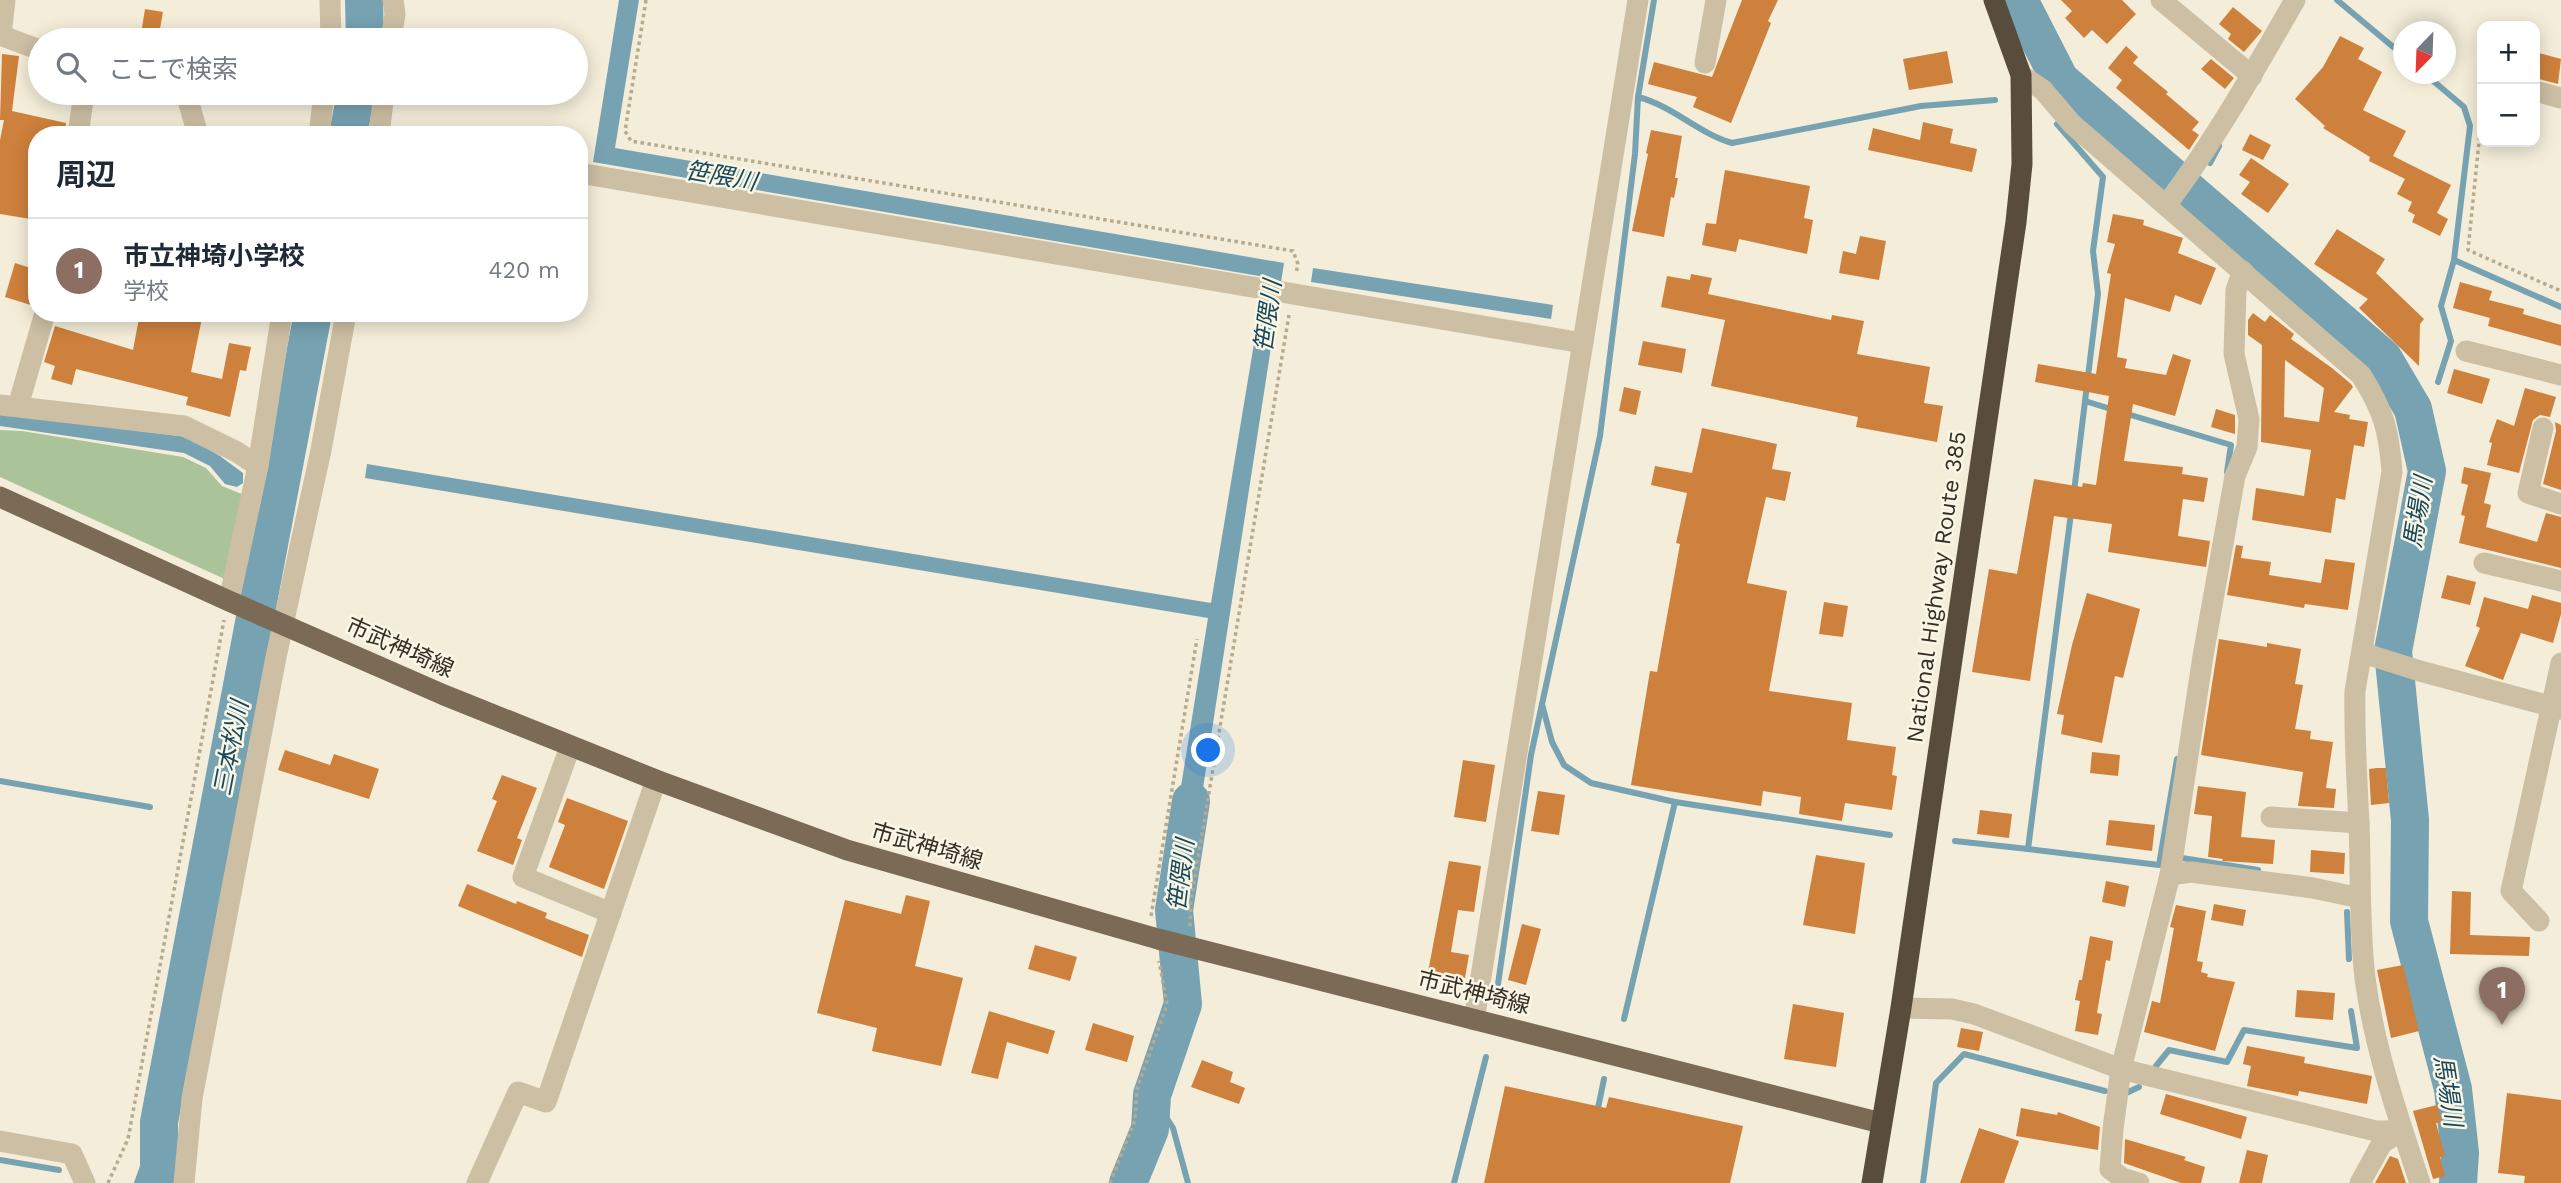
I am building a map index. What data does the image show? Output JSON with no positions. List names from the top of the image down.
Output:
{
  "streets": {
    "highway": ["National Highway Route 385"],
    "main road": ["市武神埼線"]
  },
  "crossings": [
    ["National Highway Route 385", "市武神埼線"]
  ],
  "water": ["笹隈川", "馬場川", "三本松川"],
  "north": "bottom left",
  "page": {
    "map_buttons": ["+", "−"],
    "search": "ここで検索",
    "heading": "周辺",
    "list": [
      {
        "mark": "1",
        "name": "市立神埼小学校",
        "note": "学校",
        "value": "420 m"
      }
    ],
    "pins": "1"
  }
}
